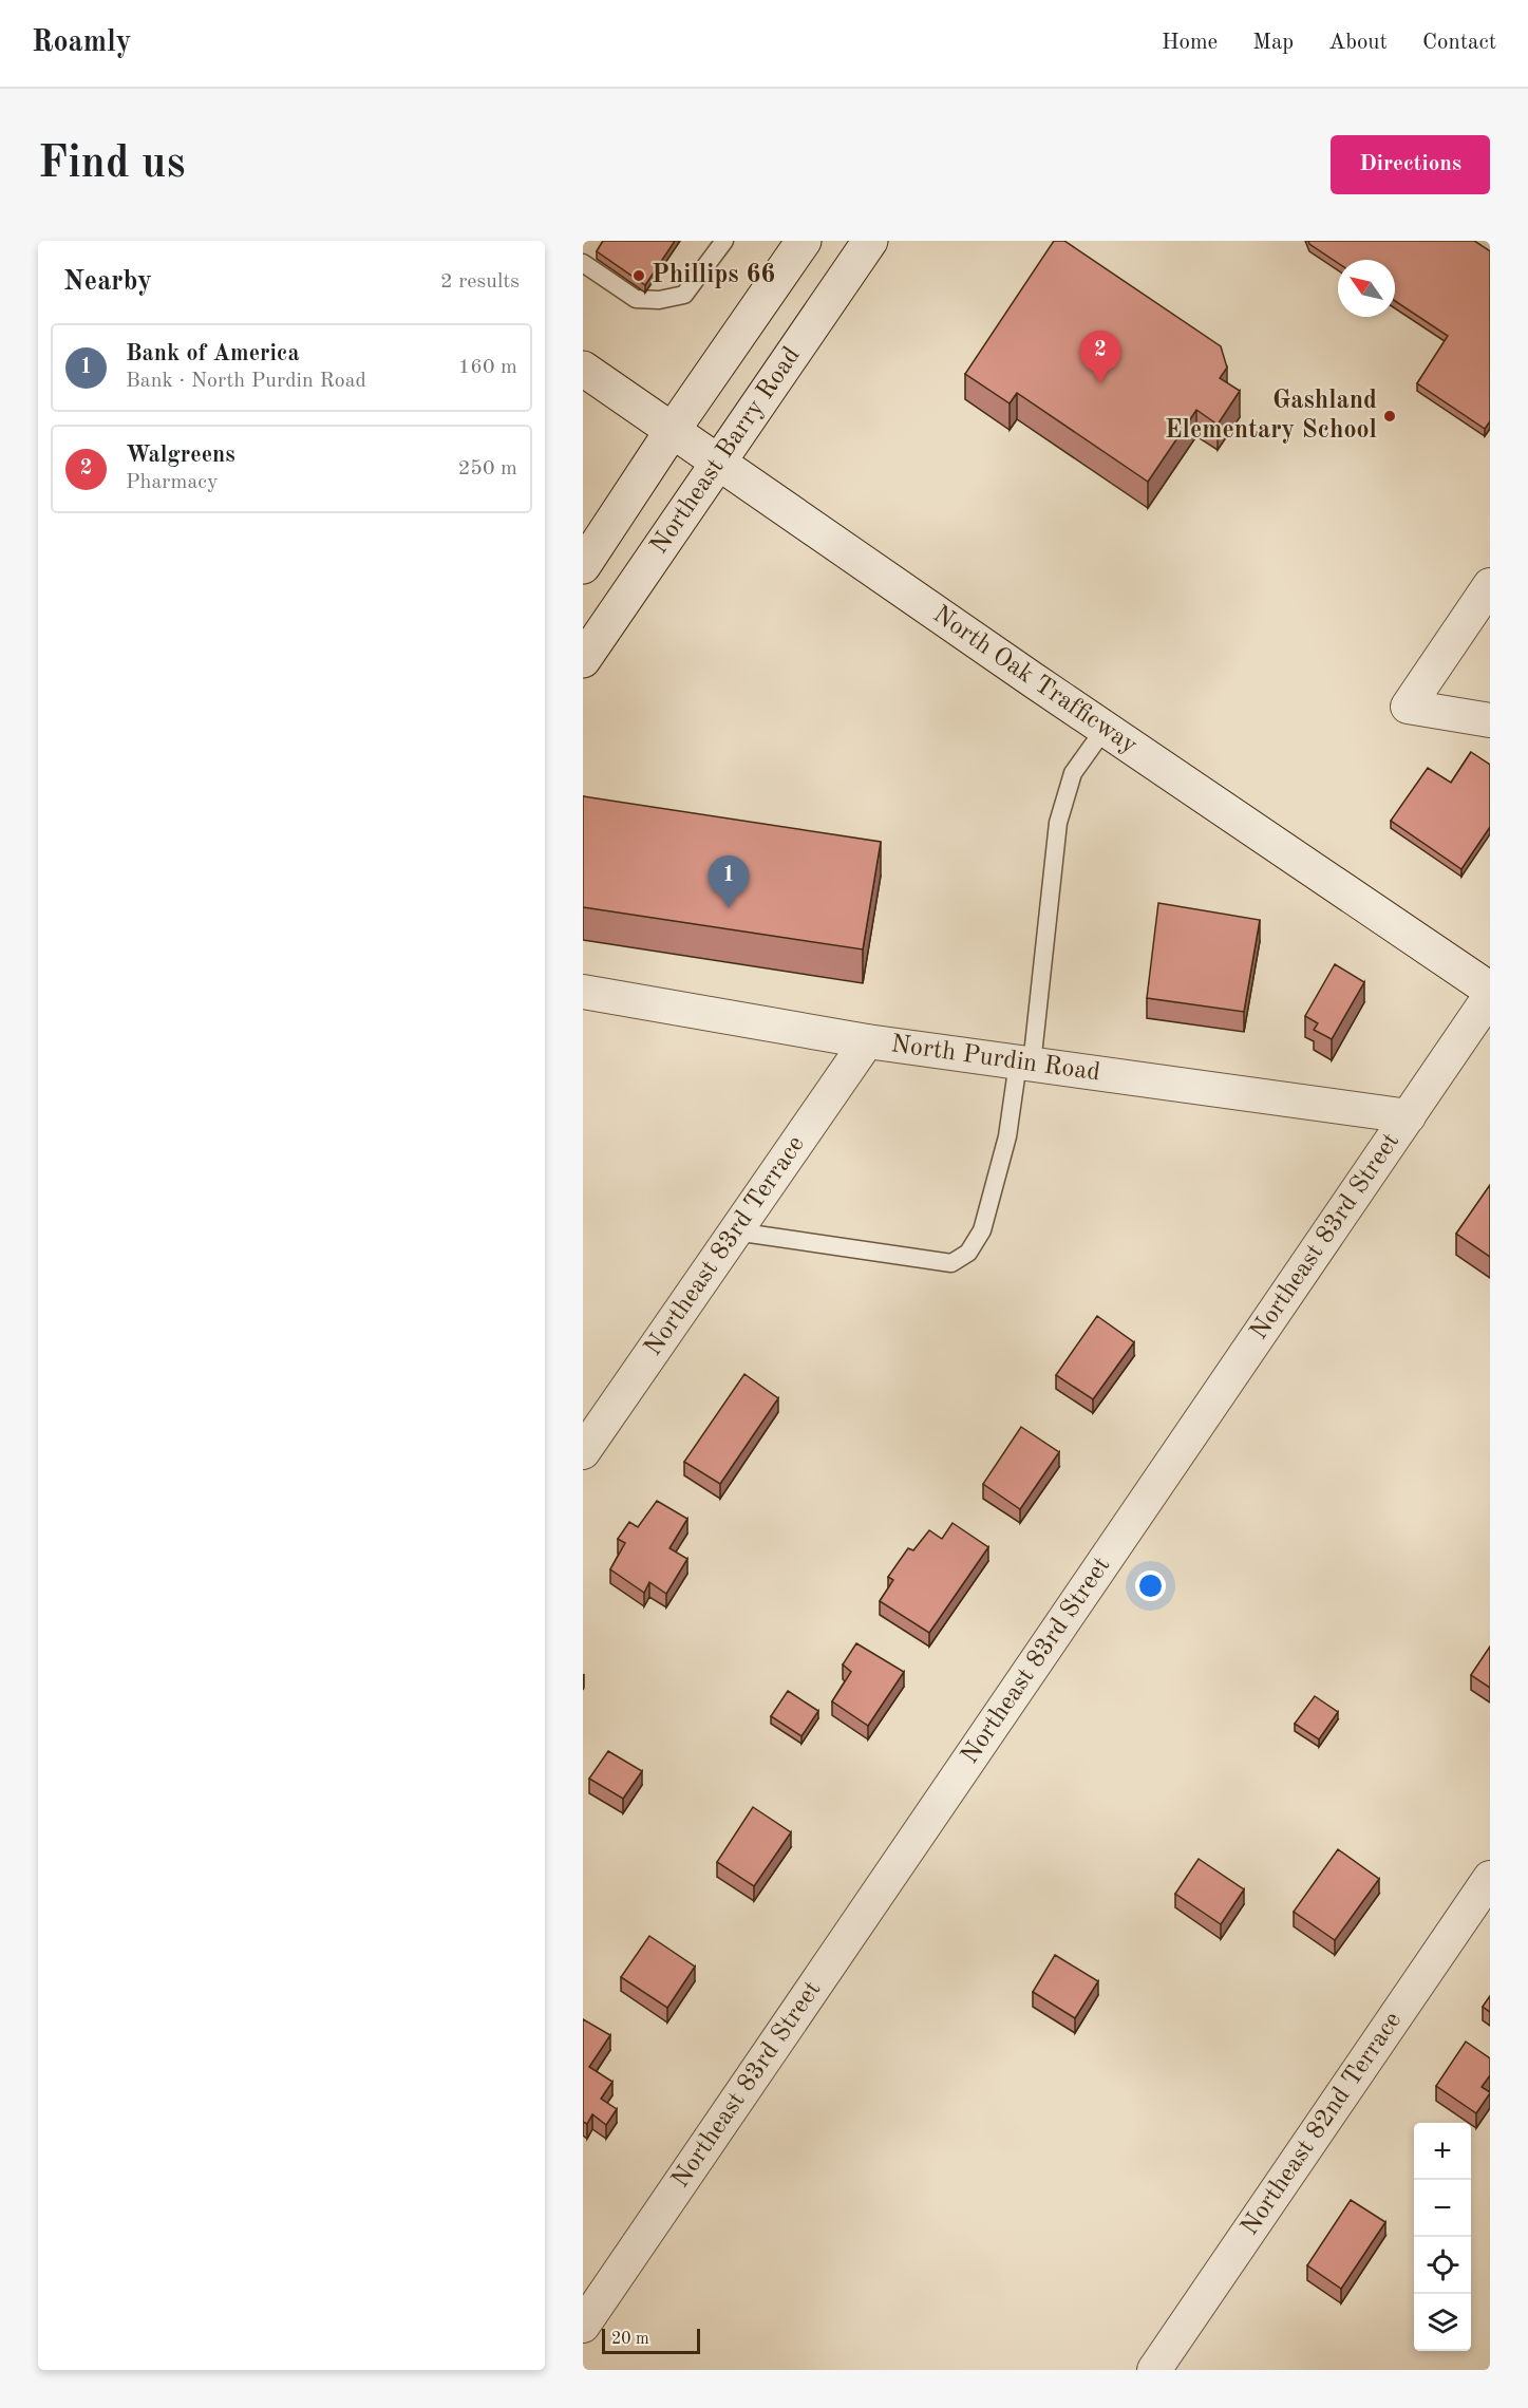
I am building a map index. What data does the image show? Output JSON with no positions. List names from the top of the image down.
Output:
{
  "streets": {
    "main road": ["Northeast Barry Road", "North Oak Trafficway"],
    "street": [
      "North Purdin Road",
      "Northeast 83rd Street",
      "Northeast 83rd Terrace",
      "Northeast 82nd Terrace"
    ]
  },
  "crossings": [
    ["Northeast Barry Road", "North Oak Trafficway"],
    ["North Purdin Road", "Northeast 83rd Street"],
    ["North Purdin Road", "Northeast 83rd Terrace"]
  ],
  "places": ["Phillips 66", "Gashland Elementary School"],
  "scale_bar": "20 m",
  "north": "top left",
  "page": {
    "header": "Roamly",
    "nav": [
      "Home",
      "Map",
      "About",
      "Contact"
    ],
    "buttons": "Directions",
    "title": "Find us",
    "heading": ["Nearby", "2 results"],
    "list": [
      {
        "mark": "1",
        "name": "Bank of America",
        "note": "Bank · North Purdin Road",
        "value": "160 m"
      },
      {
        "mark": "2",
        "name": "Walgreens",
        "note": "Pharmacy",
        "value": "250 m"
      }
    ],
    "pins": ["2", "1"],
    "map_buttons": ["+", "−"],
    "scale": "20 m"
  }
}
